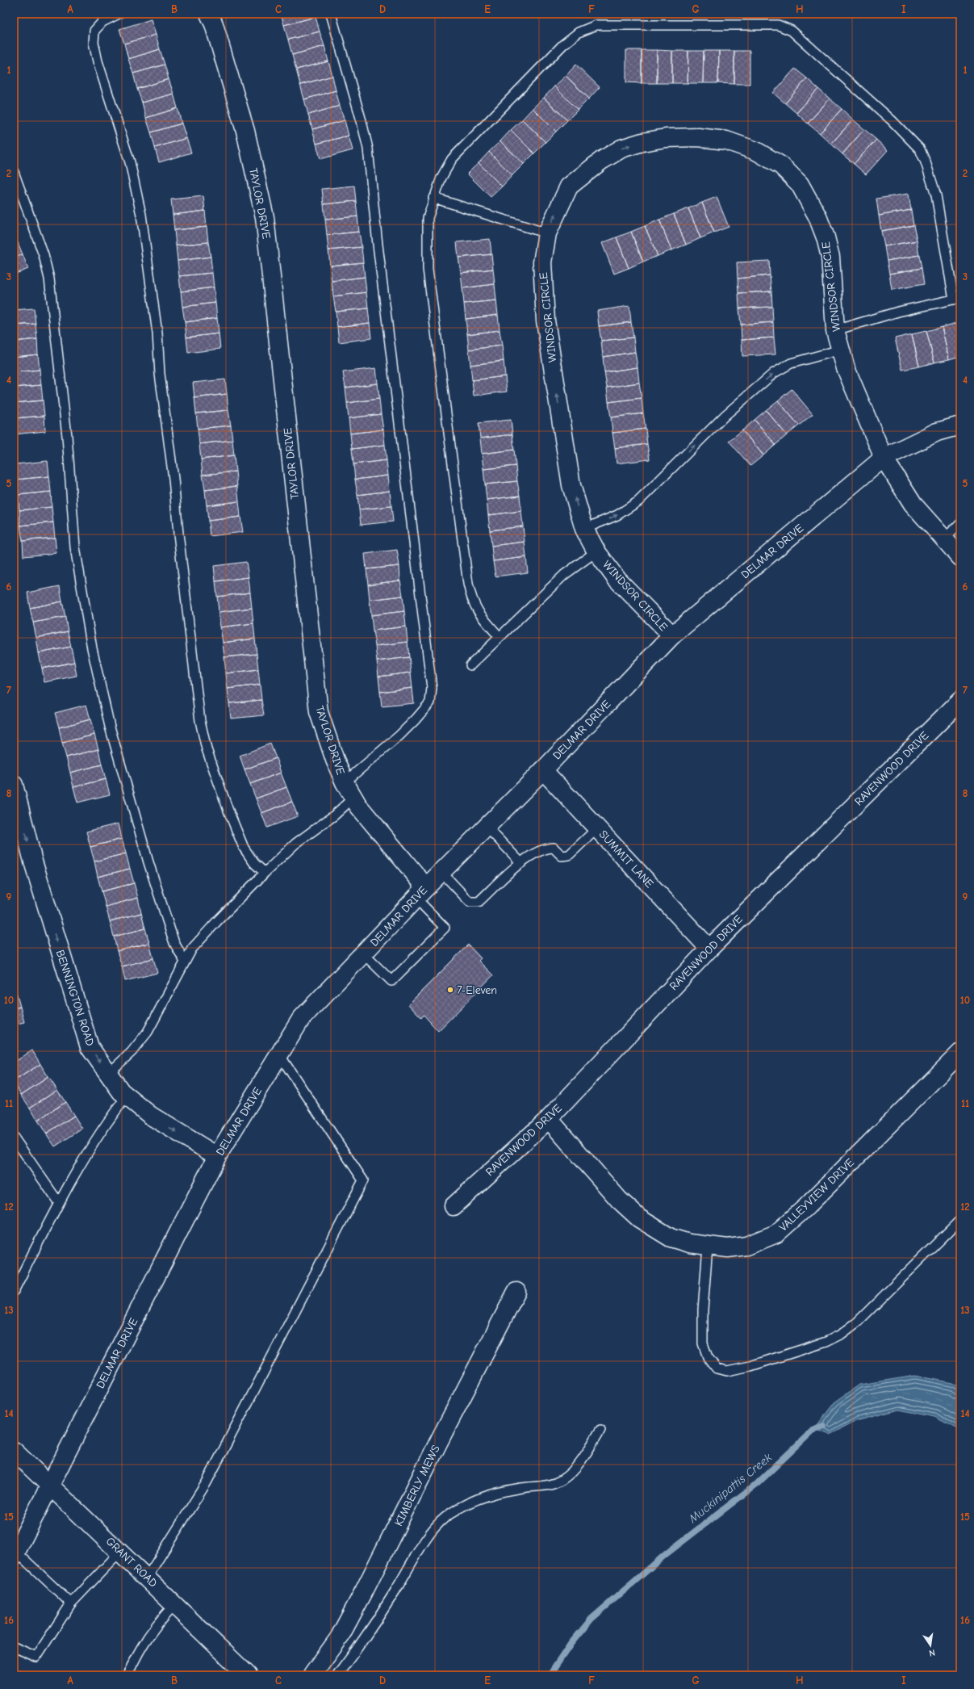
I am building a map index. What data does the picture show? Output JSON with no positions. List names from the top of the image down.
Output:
{
  "streets": {
    "street": [
      "TAYLOR DRIVE",
      "WINDSOR CIRCLE",
      "DELMAR DRIVE",
      "RAVENWOOD DRIVE",
      "SUMMIT LANE",
      "BENNINGTON ROAD",
      "VALLEYVIEW DRIVE",
      "KIMBERLY MEWS",
      "GRANT ROAD"
    ]
  },
  "crossings": [
    ["TAYLOR DRIVE", "DELMAR DRIVE"],
    ["WINDSOR CIRCLE", "DELMAR DRIVE"],
    ["DELMAR DRIVE", "SUMMIT LANE"],
    ["DELMAR DRIVE", "BENNINGTON ROAD"],
    ["DELMAR DRIVE", "GRANT ROAD"],
    ["RAVENWOOD DRIVE", "SUMMIT LANE"],
    ["RAVENWOOD DRIVE", "VALLEYVIEW DRIVE"]
  ],
  "one_way": ["BENNINGTON ROAD"],
  "water": ["Muckinipattis Creek"],
  "places": ["7-Eleven"],
  "north": "bottom",
  "grid": {
    "columns": [
      "A",
      "B",
      "C",
      "D",
      "E",
      "F",
      "G",
      "H",
      "I"
    ],
    "rows": [
      "1",
      "2",
      "3",
      "4",
      "5",
      "6",
      "7",
      "8",
      "9",
      "10",
      "11",
      "12",
      "13",
      "14",
      "15",
      "16"
    ]
  }
}
